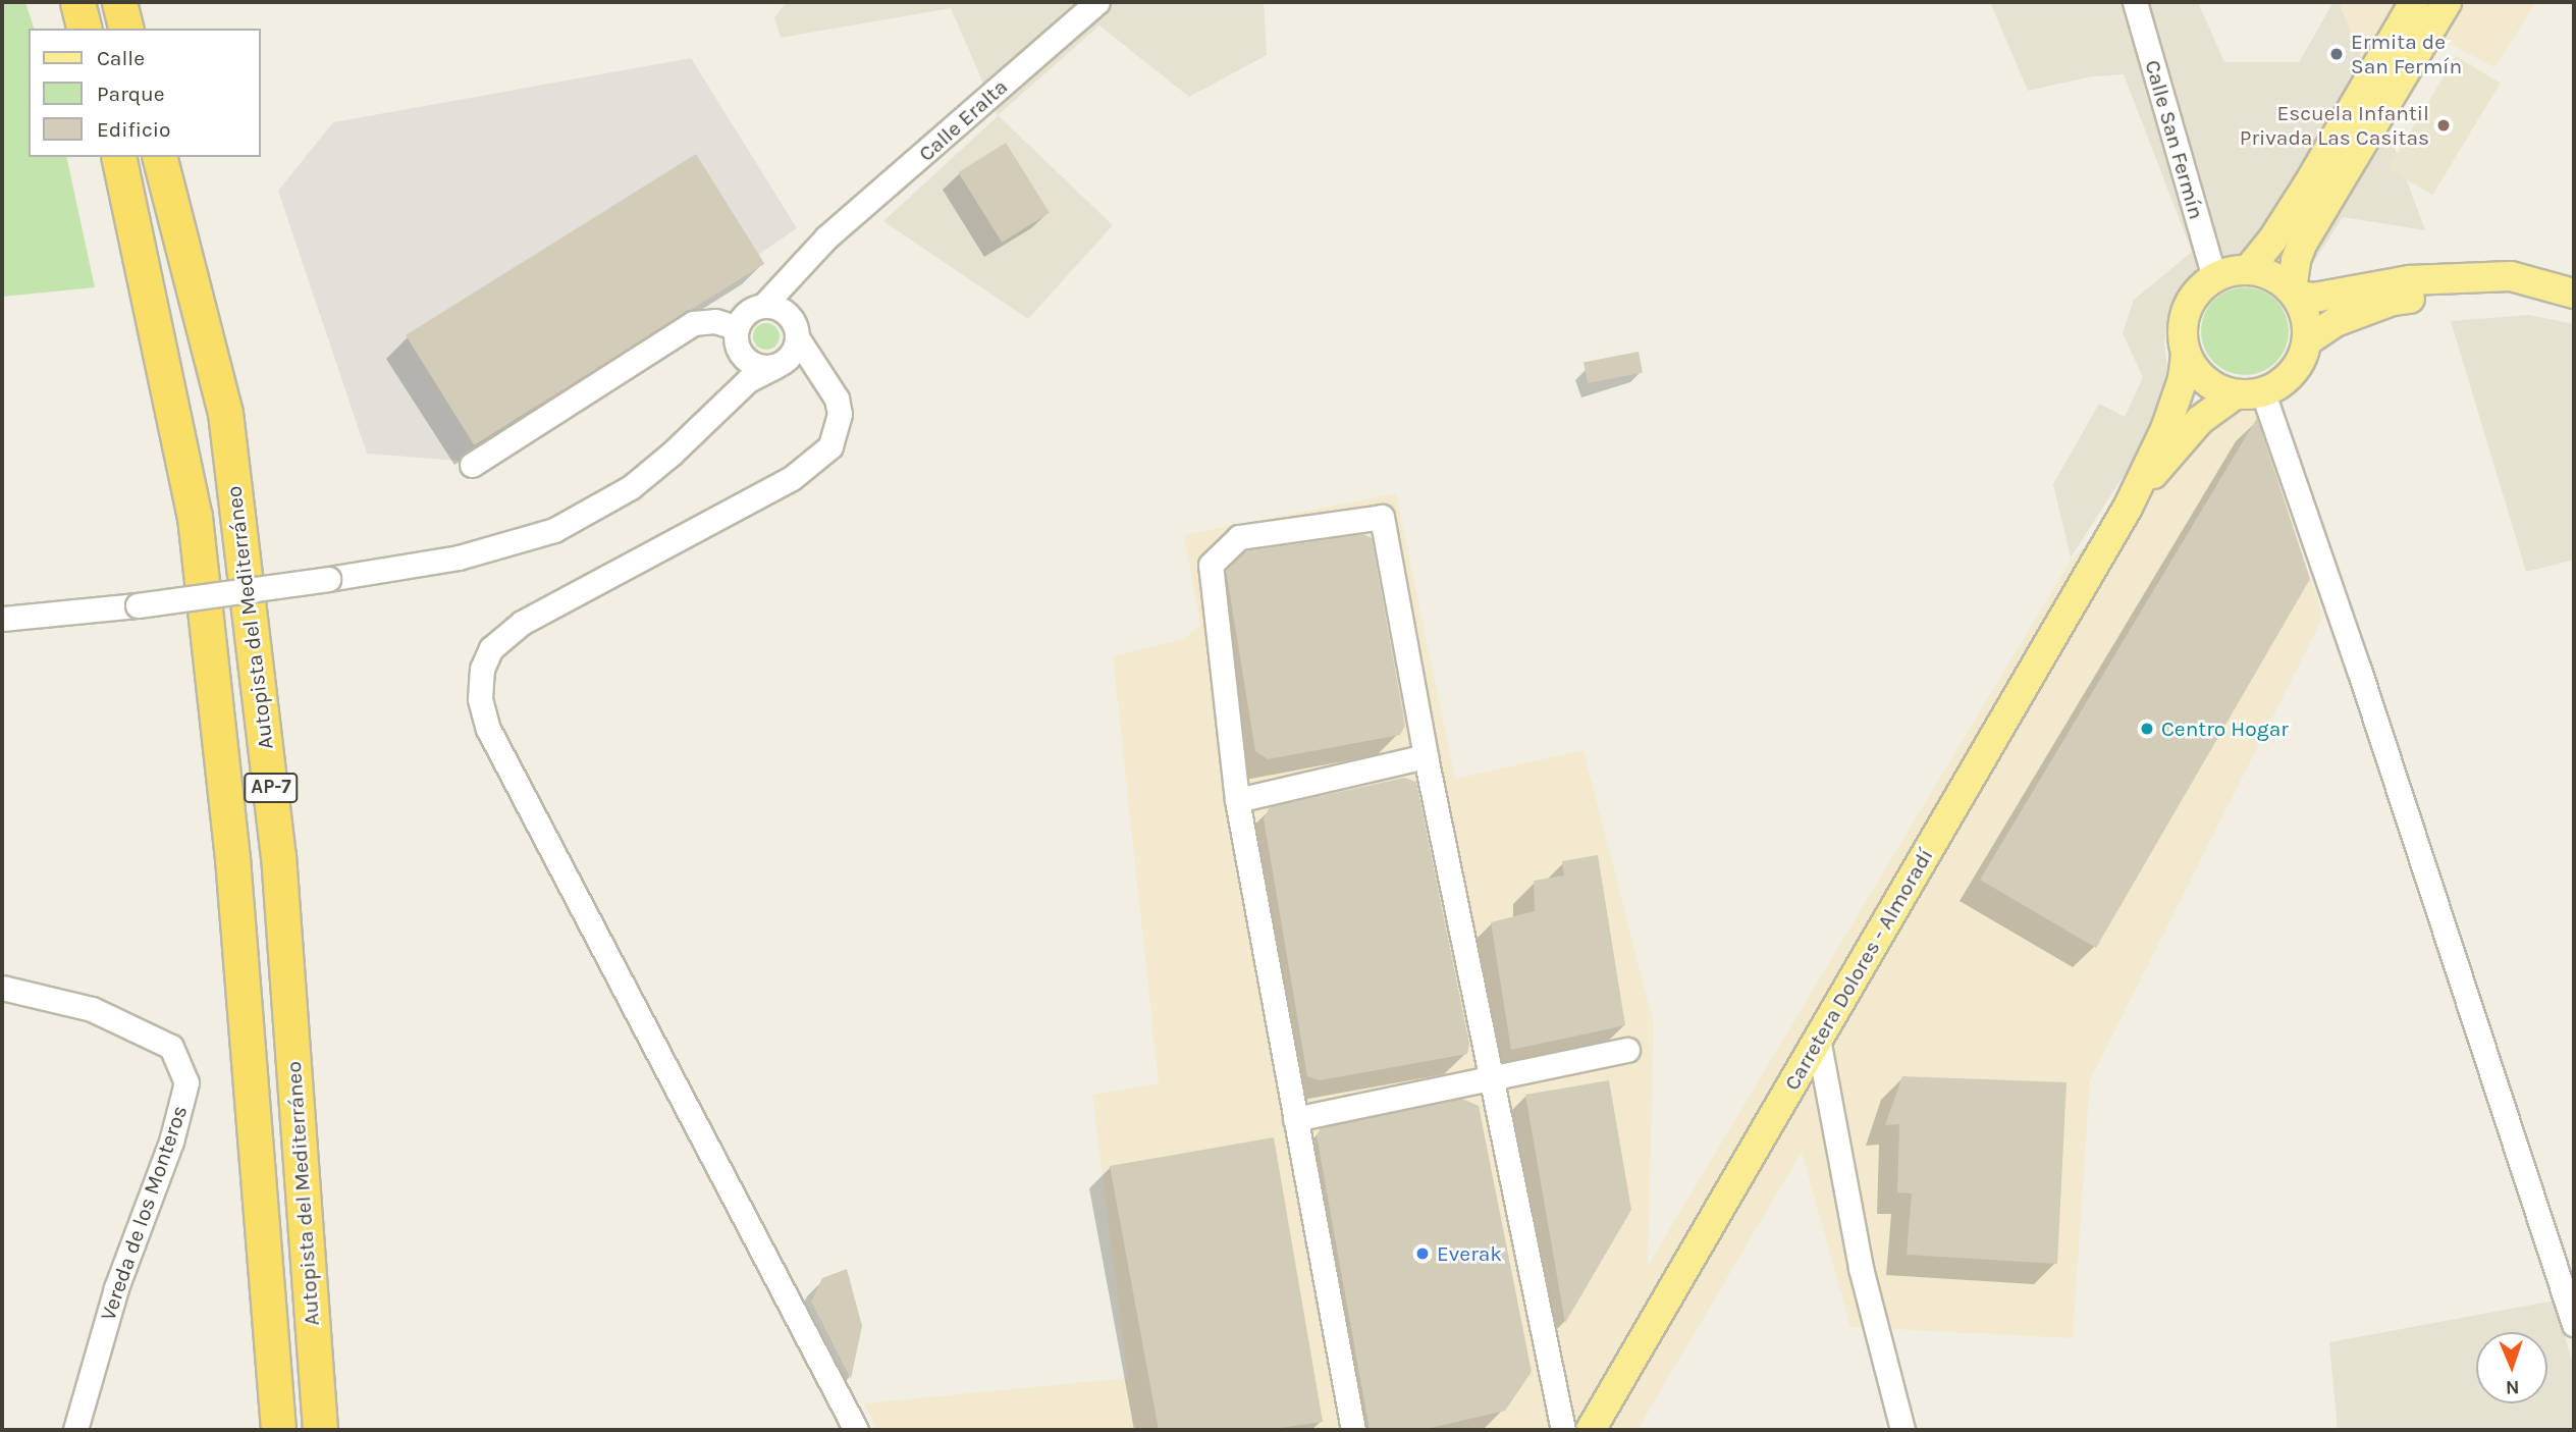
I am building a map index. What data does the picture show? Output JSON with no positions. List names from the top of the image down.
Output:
{
  "streets": {
    "highway": ["Autopista del Mediterráneo", "AP-7"],
    "main road": ["Carretera Dolores - Almoradí"],
    "street": ["Calle Eralta", "Calle San Fermín", "Vereda de los Monteros"]
  },
  "places": [
    "Ermita de San Fermín",
    "Escuela Infantil Privada Las Casitas",
    "Centro Hogar",
    "Everak"
  ],
  "legend": ["Calle", "Parque", "Edificio"],
  "north": "bottom"
}
